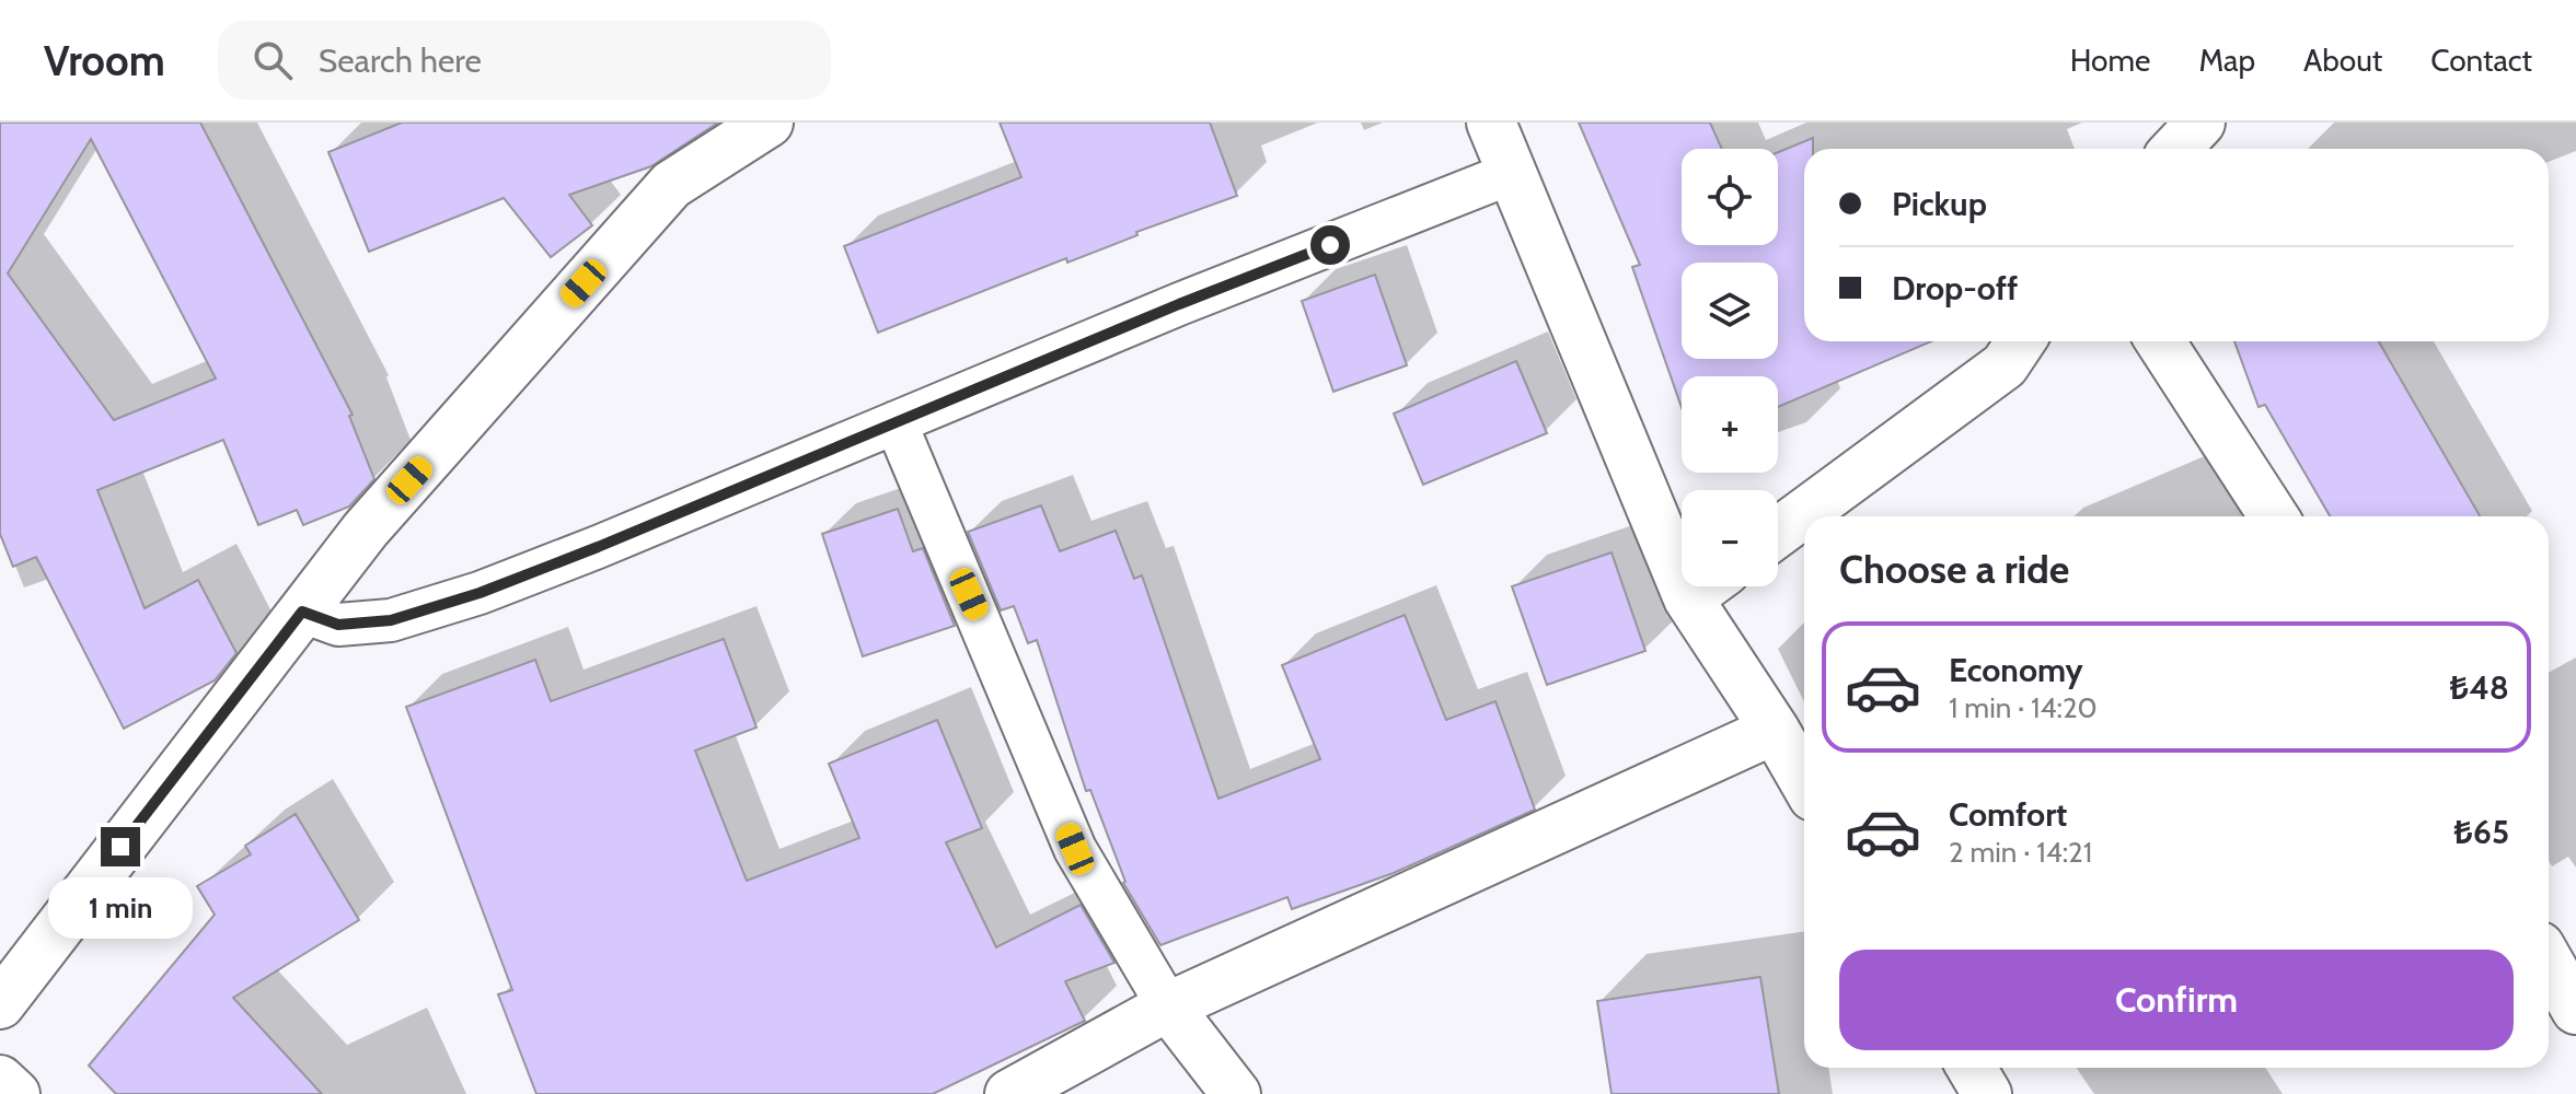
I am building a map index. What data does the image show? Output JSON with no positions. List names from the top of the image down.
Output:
{
  "page": {
    "header": "Vroom",
    "search": "Search here",
    "nav": [
      "Home",
      "Map",
      "About",
      "Contact"
    ],
    "map_buttons": ["+", "−"],
    "banner": ["Pickup", "Drop-off"],
    "heading": "Choose a ride",
    "list": [
      {
        "name": "Economy",
        "note": "1 min · 14:20",
        "value": "₺48"
      },
      {
        "name": "Comfort",
        "note": "2 min · 14:21",
        "value": "₺65"
      }
    ],
    "bubble": "1 min",
    "buttons": "Confirm"
  }
}
